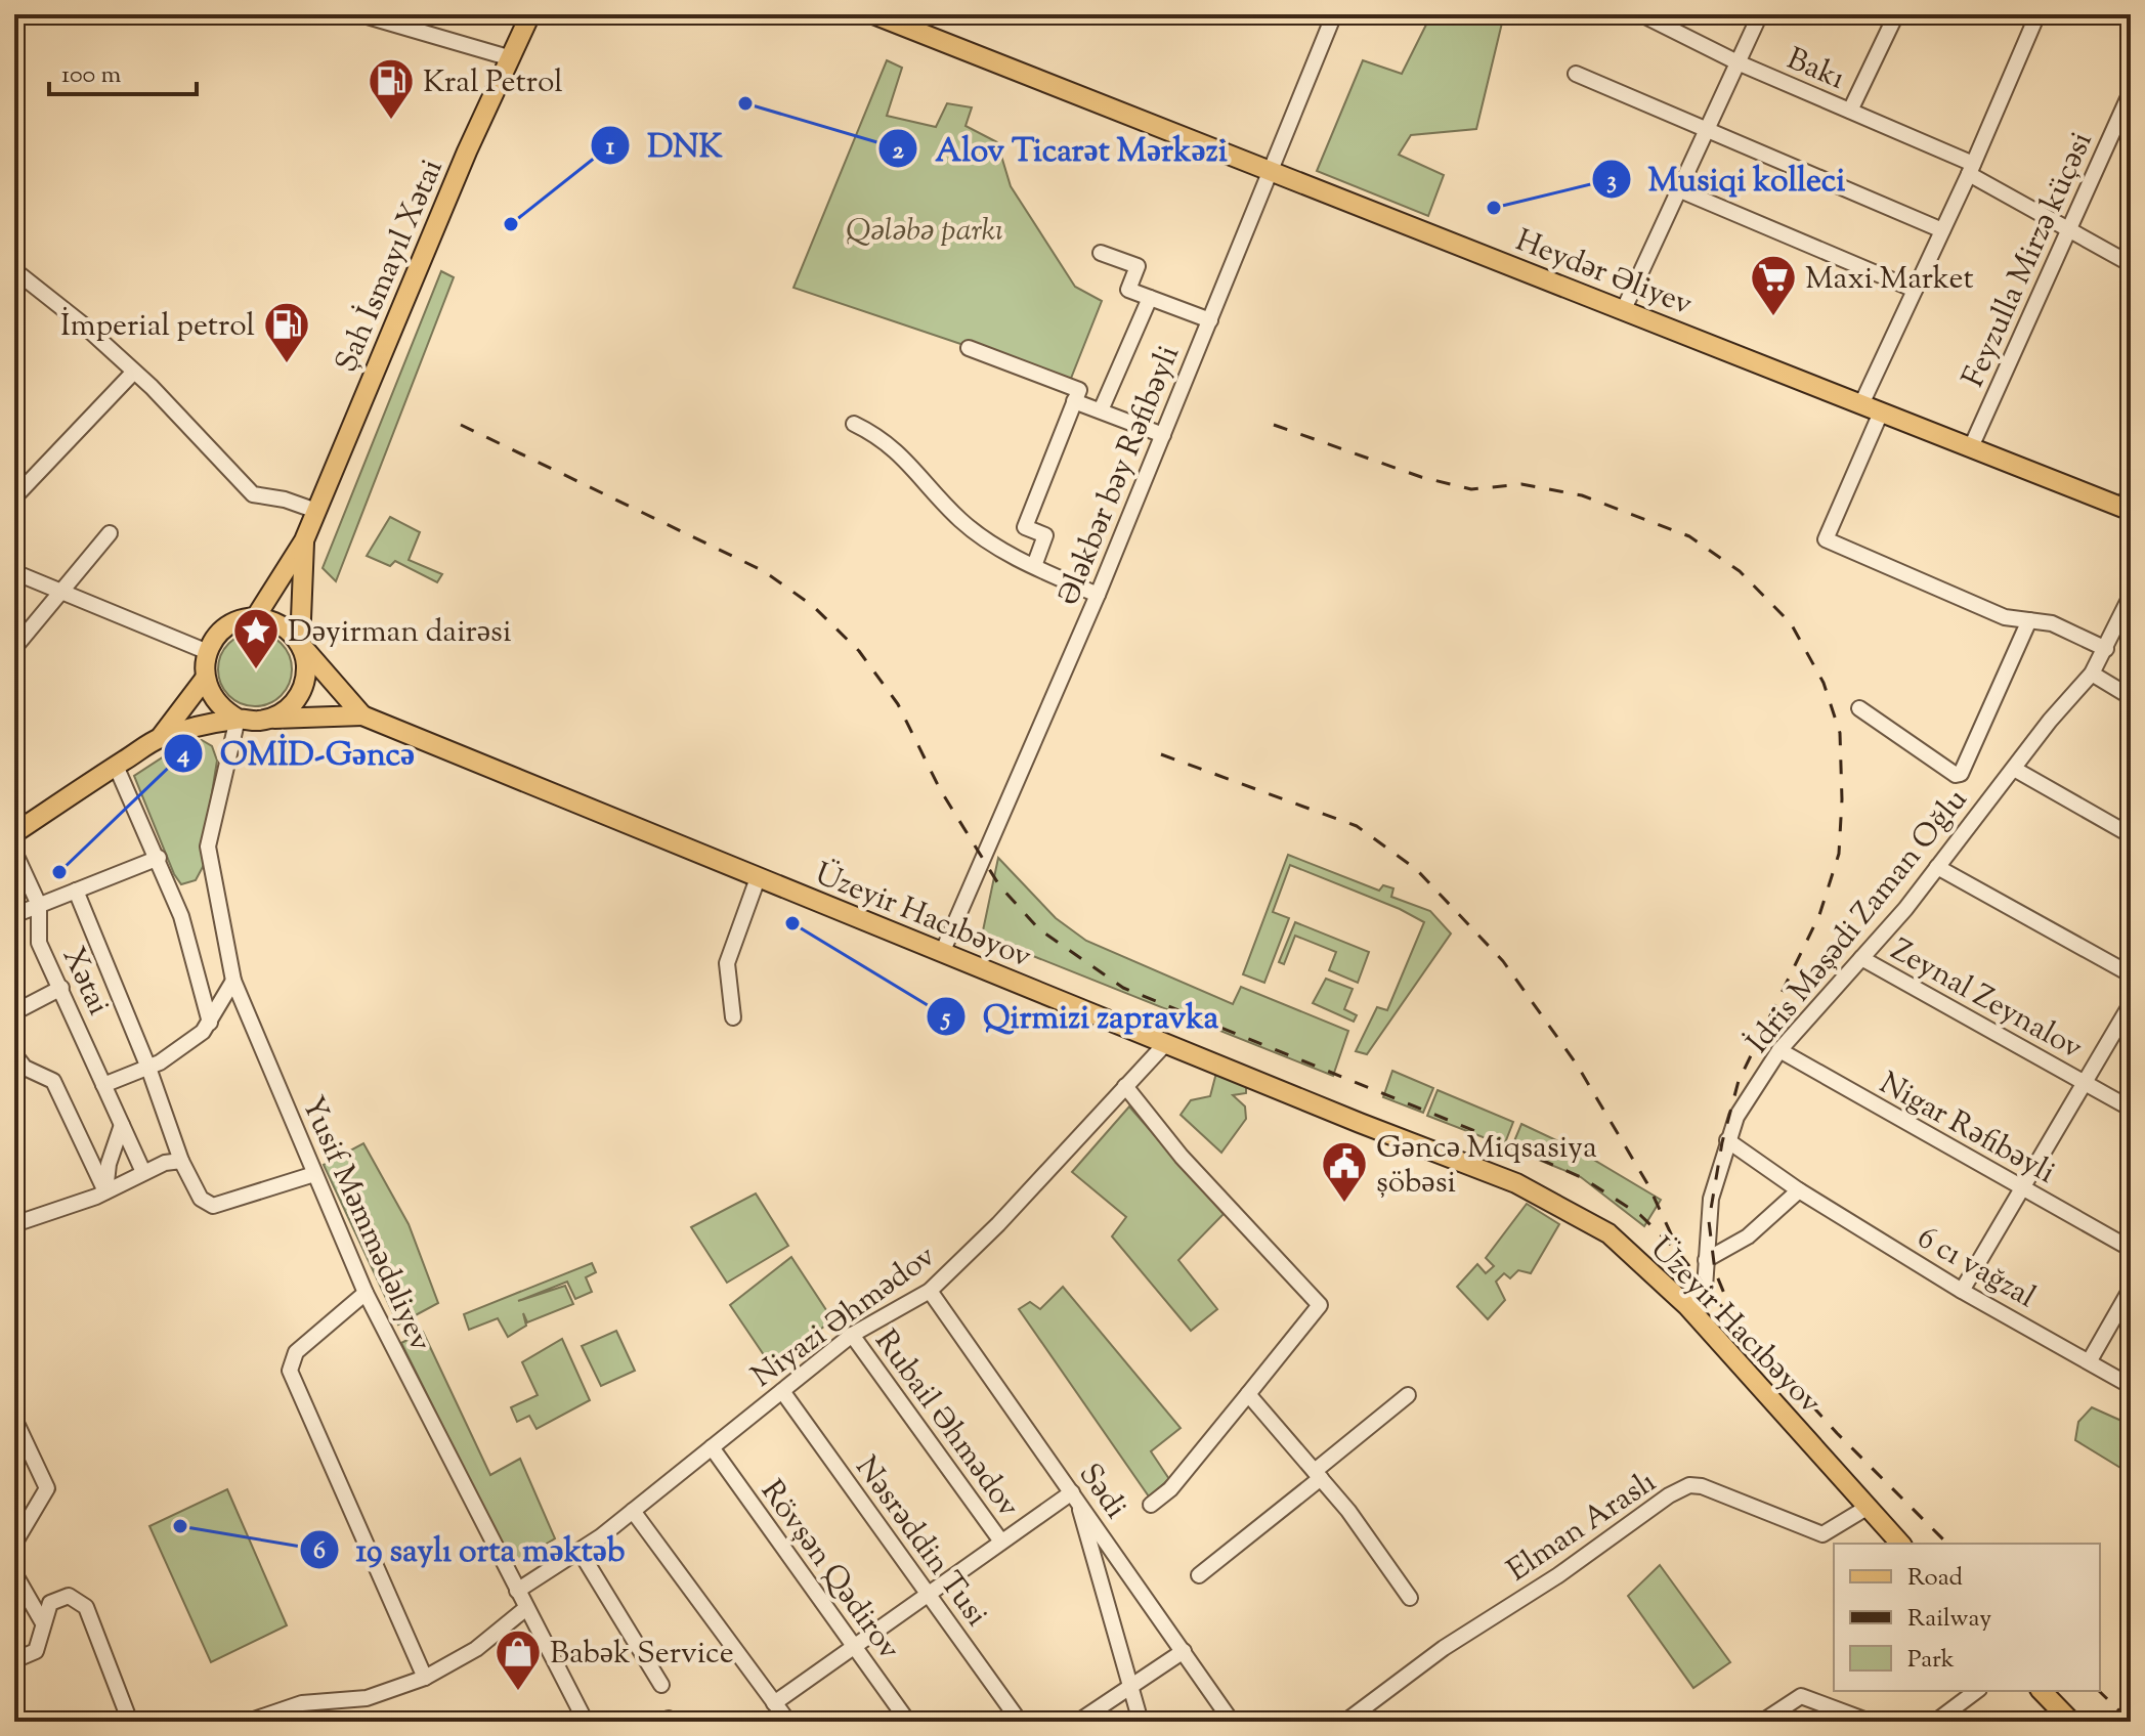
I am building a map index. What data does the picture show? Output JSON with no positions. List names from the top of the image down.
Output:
{
  "streets": {
    "main road": ["Şah İsmayıl Xətai", "Heydər Əliyev", "Üzeyir Hacıbəyov"],
    "street": [
      "Bakı",
      "Feyzulla Mirzə küçəsi",
      "Ələkbər bəy Rəfibəyli",
      "İdris Məşədi Zaman Oğlu",
      "Xətai",
      "Zeynal Zeynalov",
      "Nigar Rəfibəyli",
      "Yusif Məmmədəliyev",
      "6 cı vağzal",
      "Niyazi Əhmədov",
      "Rubail Əhmədov",
      "Sədi",
      "Elman Araslı",
      "Nəsrəddin Tusi",
      "Rövşən Qədirov"
    ]
  },
  "crossings": [
    ["Bakı", "Feyzulla Mirzə küçəsi"],
    ["Feyzulla Mirzə küçəsi", "Heydər Əliyev"],
    ["Heydər Əliyev", "Ələkbər bəy Rəfibəyli"],
    ["Ələkbər bəy Rəfibəyli", "Üzeyir Hacıbəyov"],
    ["Üzeyir Hacıbəyov", "İdris Məşədi Zaman Oğlu"],
    ["Üzeyir Hacıbəyov", "Niyazi Əhmədov"],
    ["Üzeyir Hacıbəyov", "Elman Araslı"],
    ["İdris Məşədi Zaman Oğlu", "Zeynal Zeynalov"],
    ["İdris Məşədi Zaman Oğlu", "Nigar Rəfibəyli"],
    ["İdris Məşədi Zaman Oğlu", "6 cı vağzal"],
    ["Yusif Məmmədəliyev", "Niyazi Əhmədov"],
    ["Niyazi Əhmədov", "Rubail Əhmədov"],
    ["Niyazi Əhmədov", "Sədi"],
    ["Niyazi Əhmədov", "Nəsrəddin Tusi"],
    ["Niyazi Əhmədov", "Rövşən Qədirov"]
  ],
  "parks": ["Qələbə parkı"],
  "places": {
    "other": [
      "Alov Ticarət Mərkəzi",
      "Musiqi kolleci",
      "DNK",
      "OMİD-Gəncə",
      "Qirmizi zapravka",
      "19 saylı orta məktəb"
    ],
    "fuel station": ["Kral Petrol", "İmperial petrol"],
    "supermarket": ["Maxi Market"],
    "place": ["Dəyirman dairəsi"],
    "public building": ["Gəncə Miqsasiya şöbəsi"],
    "shop": ["Babək Service"]
  },
  "legend": ["Road", "Railway", "Park"],
  "scale_bar": "100 m"
}
